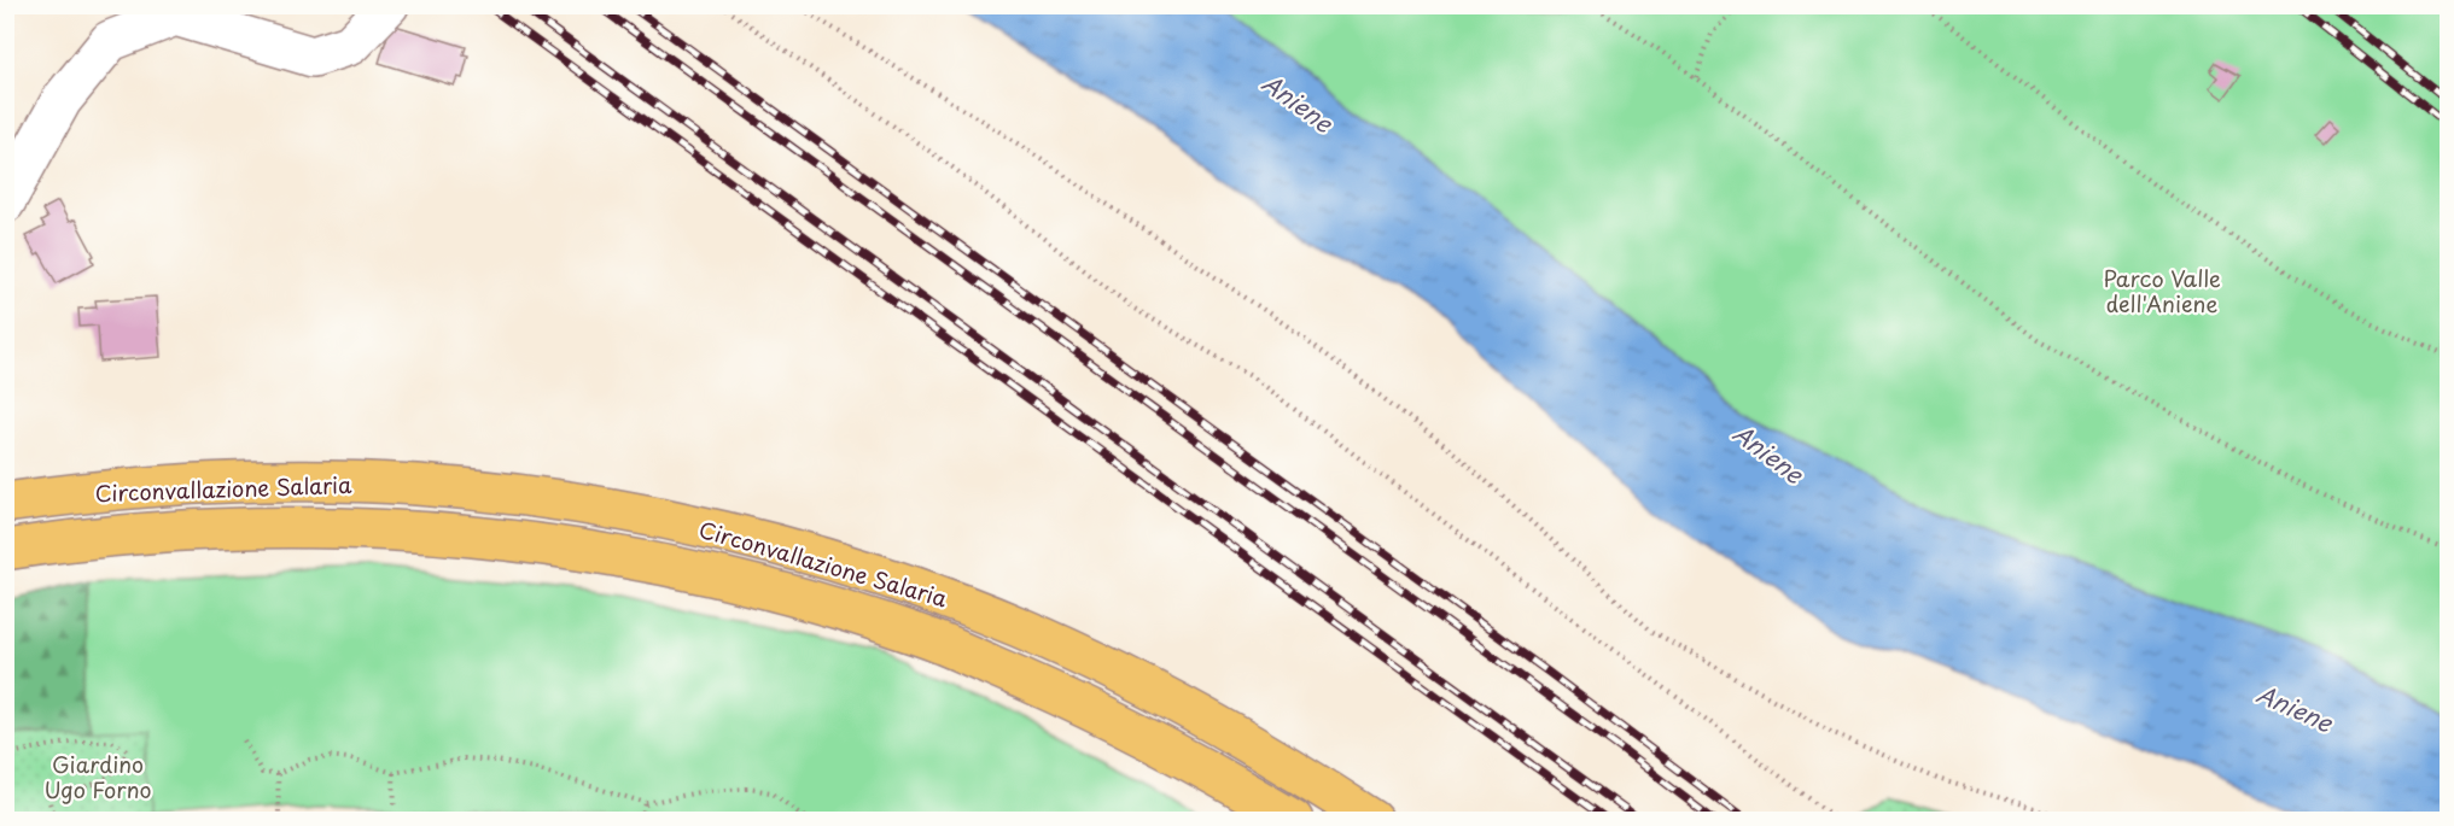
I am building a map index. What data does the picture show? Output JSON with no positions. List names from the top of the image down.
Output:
{
  "streets": {
    "highway": ["Circonvallazione Salaria"]
  },
  "water": ["Aniene"],
  "parks": ["Parco Valle dell'Aniene", "Giardino Ugo Forno"]
}
